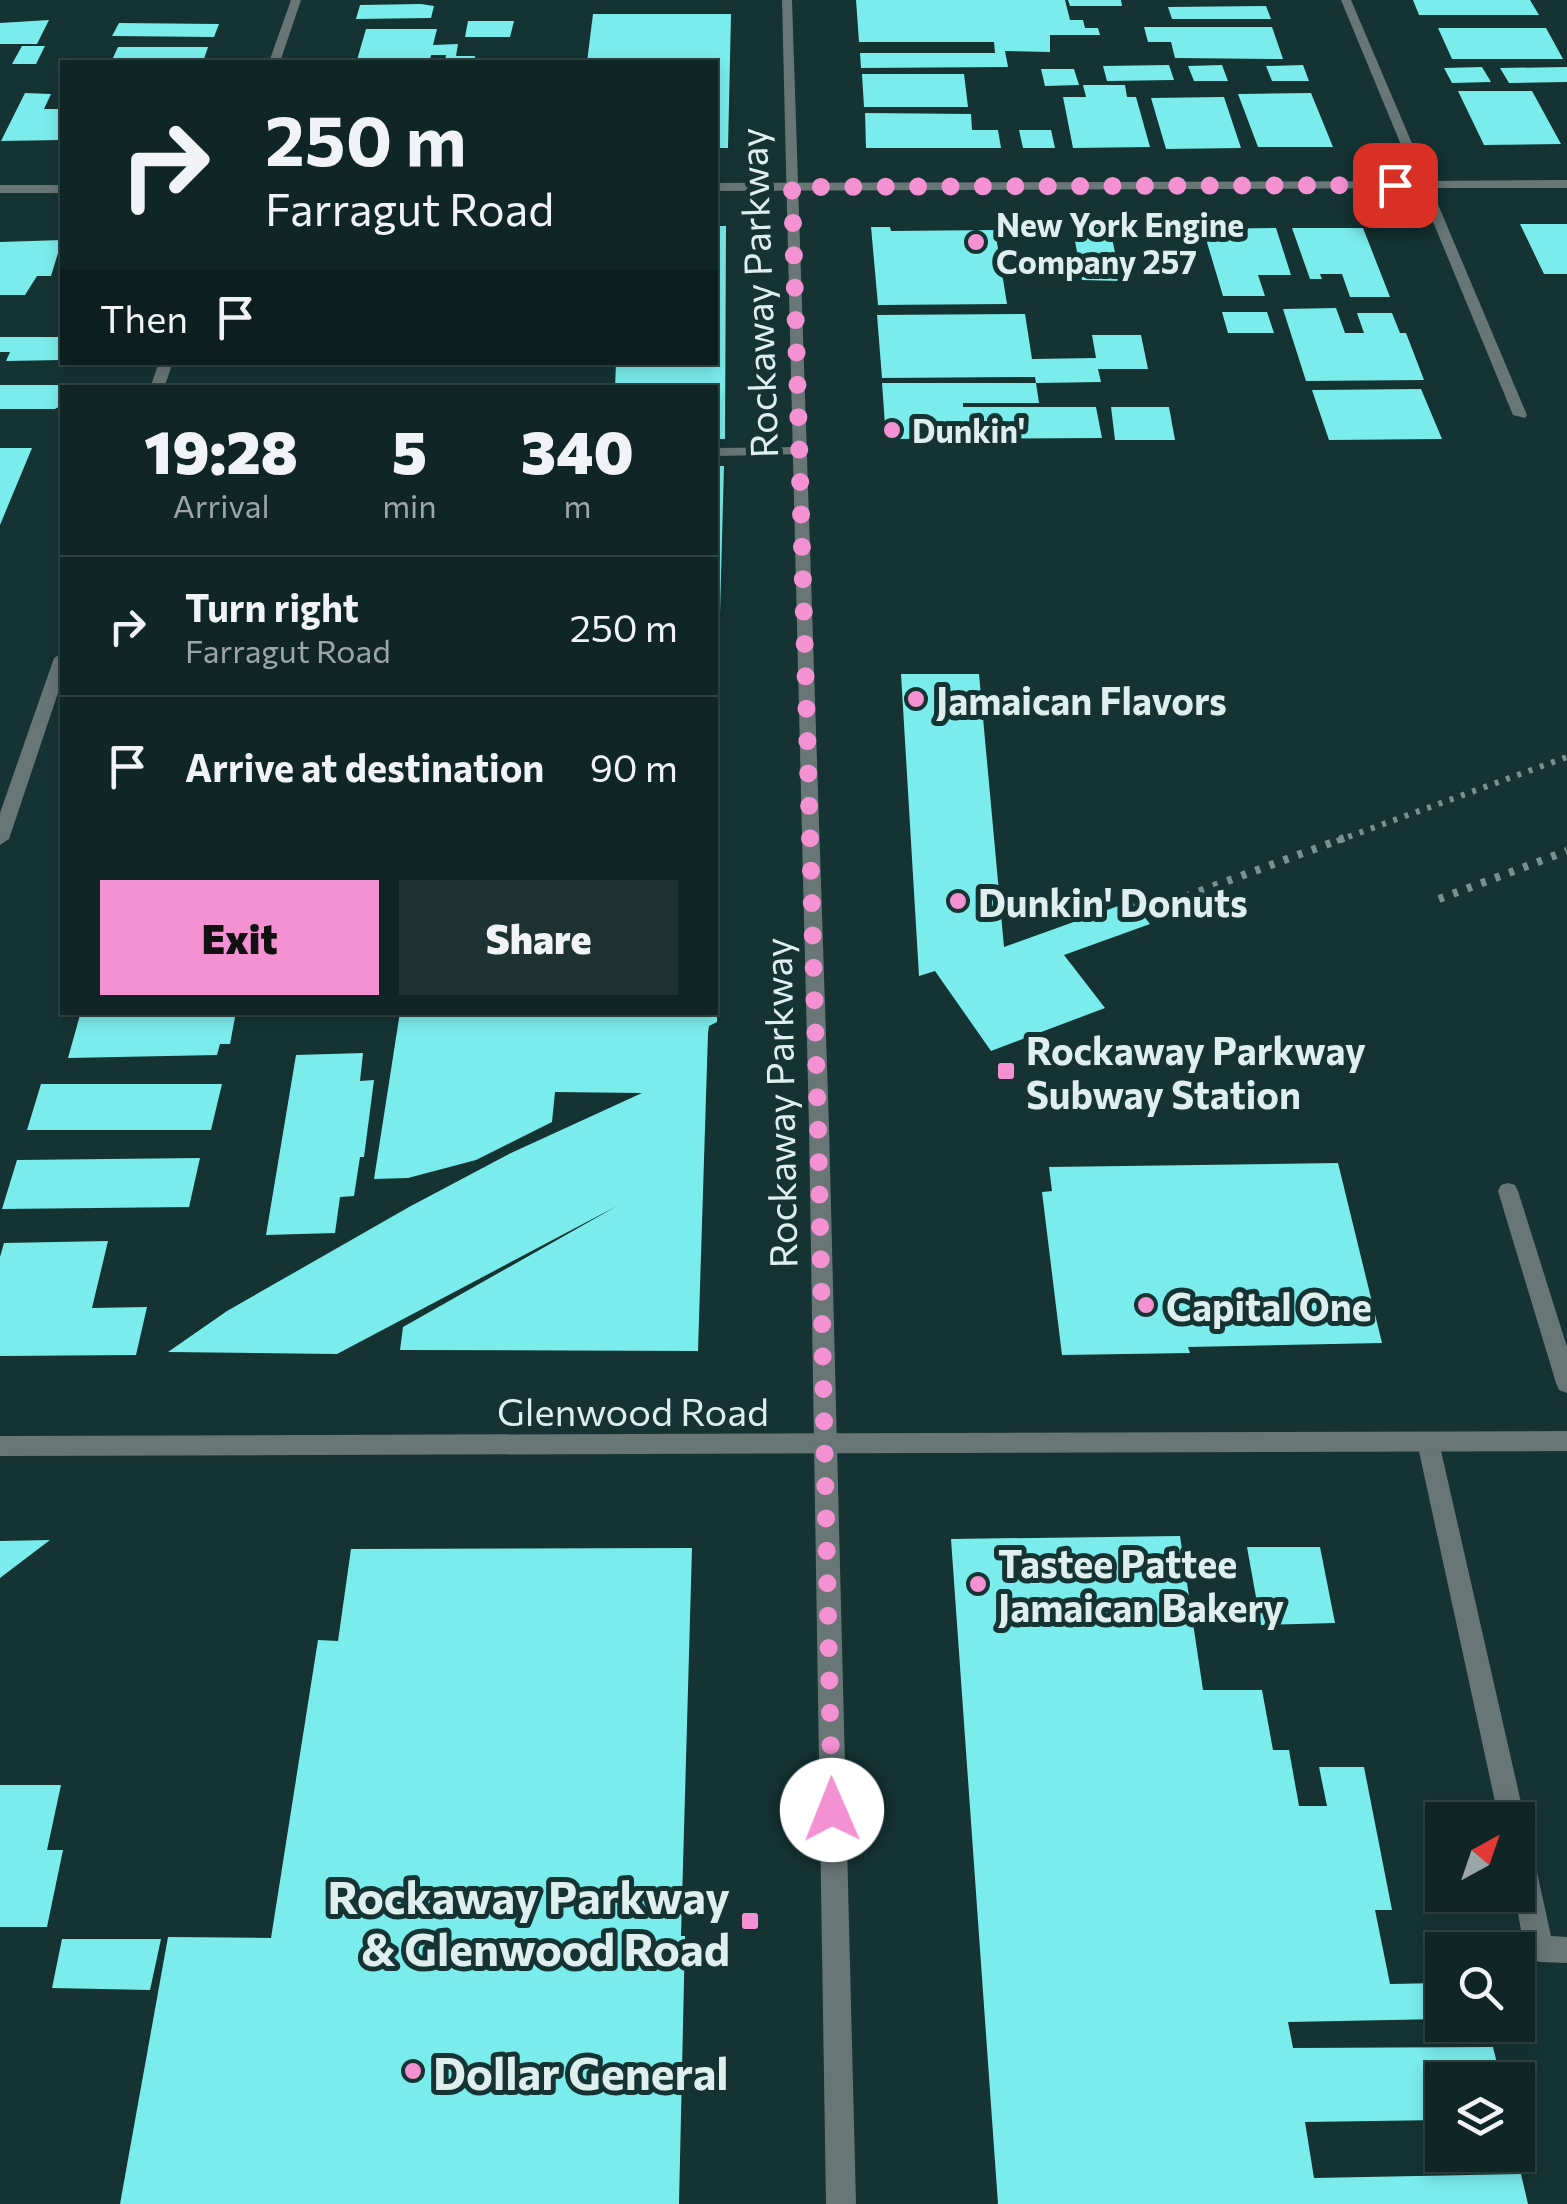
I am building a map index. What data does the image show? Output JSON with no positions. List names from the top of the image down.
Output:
{
  "streets": {
    "street": ["Rockaway Parkway", "Glenwood Road"]
  },
  "crossings": [
    ["Rockaway Parkway", "Glenwood Road"]
  ],
  "places": {
    "other": [
      "New York Engine Company 257",
      "Dunkin'",
      "Jamaican Flavors",
      "Dunkin' Donuts",
      "Capital One",
      "Tastee Pattee Jamaican Bakery",
      "Dollar General"
    ],
    "transit": ["Rockaway Parkway Subway Station", "Rockaway Parkway & Glenwood Road"]
  },
  "north": "top right",
  "page": {
    "turn": ["250 m", "Farragut Road"],
    "then": "Then",
    "eta": [
      "19:28",
      "Arrival",
      "5",
      "min",
      "340",
      "m"
    ],
    "list": [
      {
        "name": "Turn right",
        "note": "Farragut Road",
        "value": "250 m"
      },
      {
        "name": "Arrive at destination",
        "value": "90 m"
      }
    ],
    "buttons": ["Exit", "Share"]
  }
}
